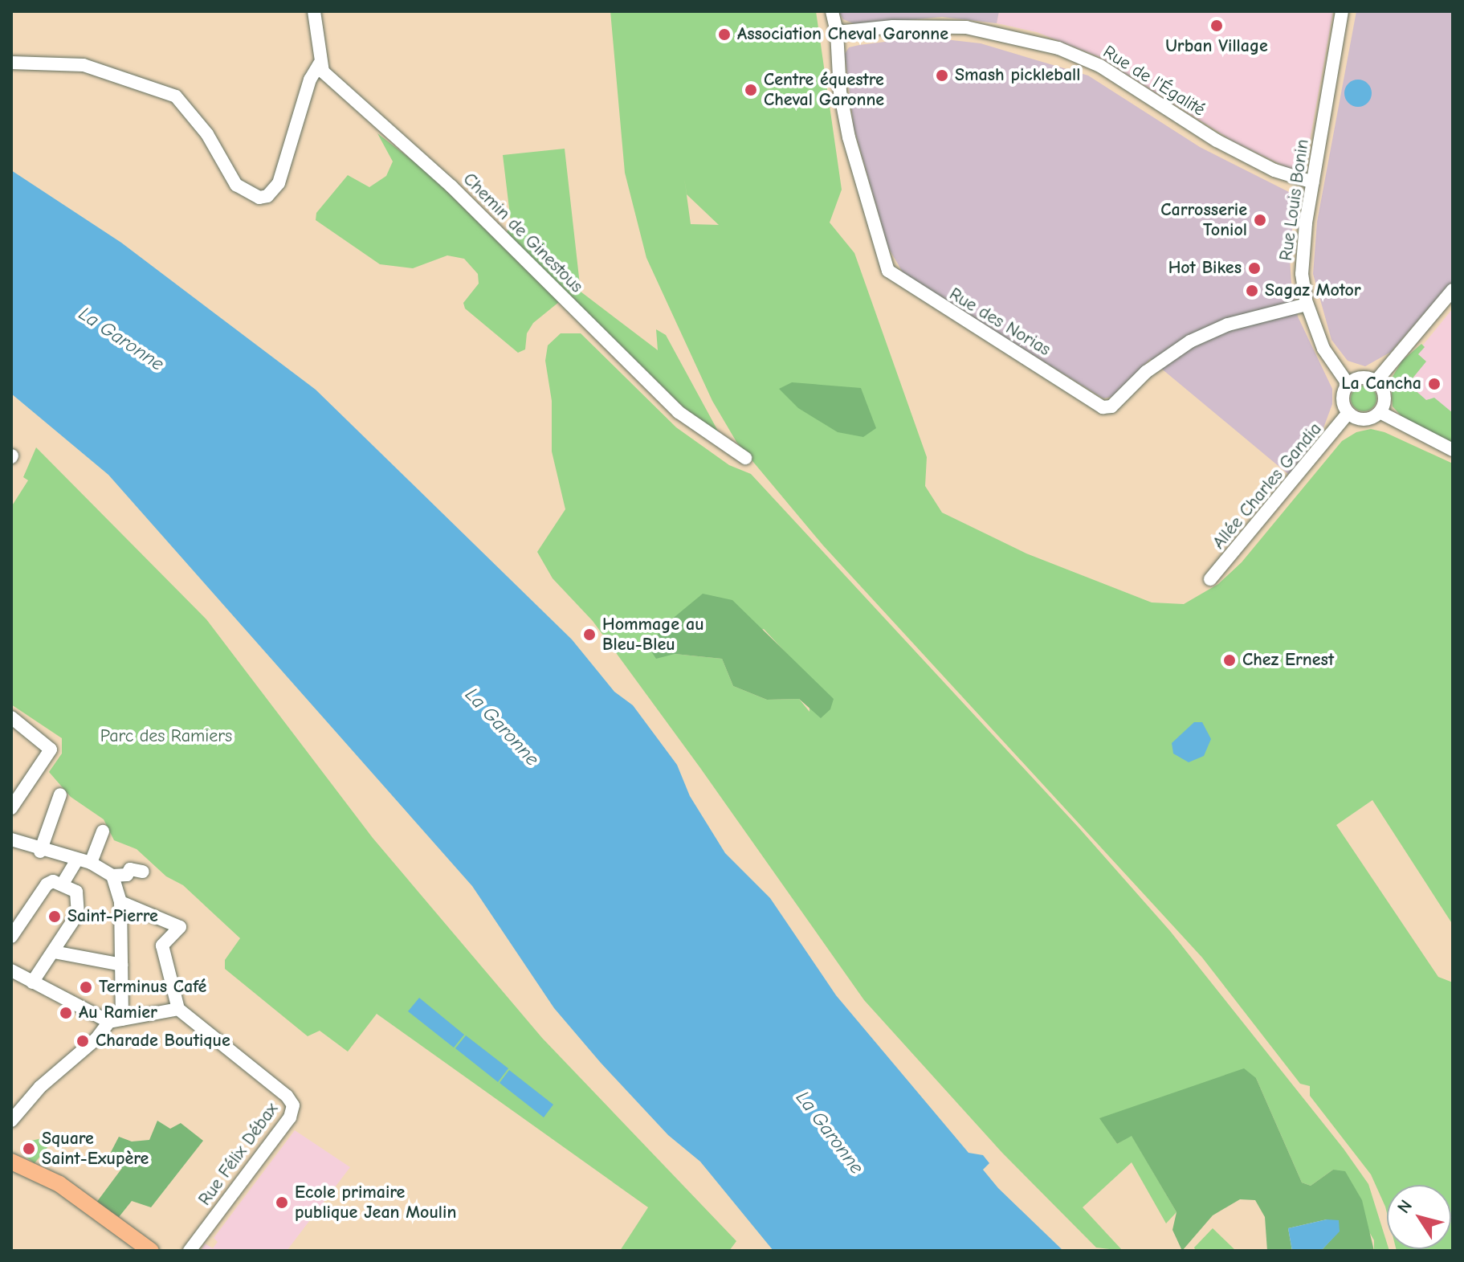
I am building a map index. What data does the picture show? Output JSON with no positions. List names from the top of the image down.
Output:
{
  "streets": {
    "street": [
      "Rue de l'Égalité",
      "Rue Louis Bonin",
      "Chemin de Ginestous",
      "Rue des Norias",
      "Allée Charles Gandia",
      "Rue Félix Débax"
    ]
  },
  "crossings": [
    ["Rue de l'Égalité", "Rue Louis Bonin"],
    ["Rue de l'Égalité", "Rue des Norias"],
    ["Rue Louis Bonin", "Rue des Norias"],
    ["Rue Louis Bonin", "Allée Charles Gandia"]
  ],
  "water": ["La Garonne"],
  "parks": ["Parc des Ramiers"],
  "places": [
    "Urban Village",
    "Association Cheval Garonne",
    "Smash pickleball",
    "Centre équestre Cheval Garonne",
    "Carrosserie Toniol",
    "Hot Bikes",
    "Sagaz Motor",
    "La Cancha",
    "Hommage au Bleu-Bleu",
    "Chez Ernest",
    "Saint-Pierre",
    "Terminus Café",
    "Au Ramier",
    "Charade Boutique",
    "Square Saint-Exupère",
    "Ecole primaire publique Jean Moulin"
  ],
  "north": "top left"
}
